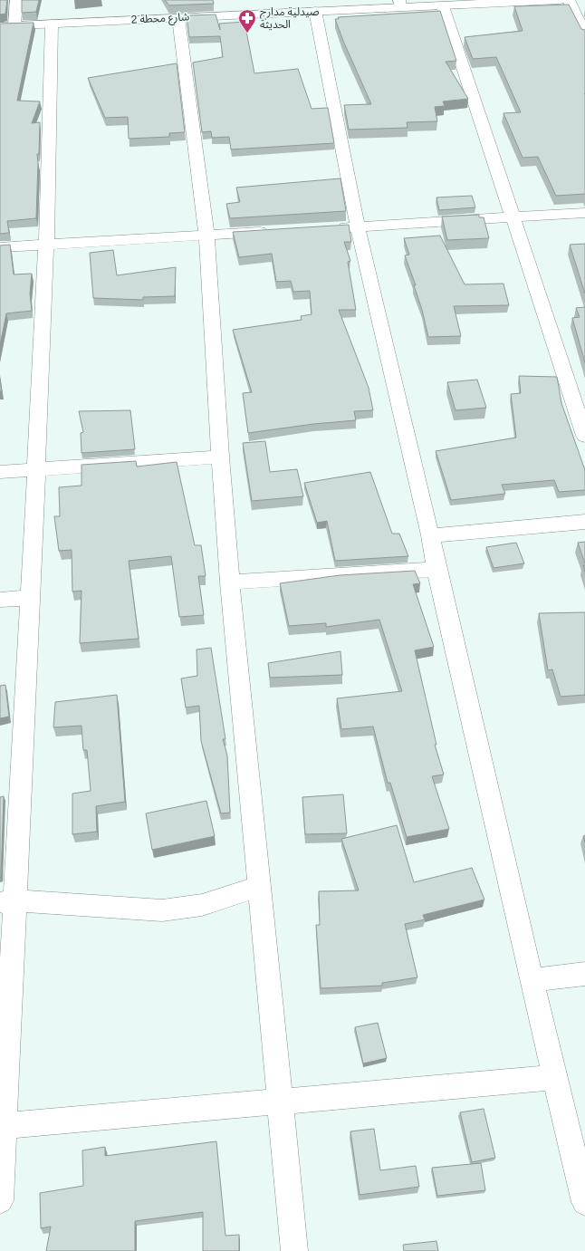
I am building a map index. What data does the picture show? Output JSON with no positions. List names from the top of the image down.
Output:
{
  "streets": {
    "street": ["شارع محطة 2"]
  },
  "places": {
    "pharmacy": ["صيدلية مدارج الحديثة"]
  }
}
